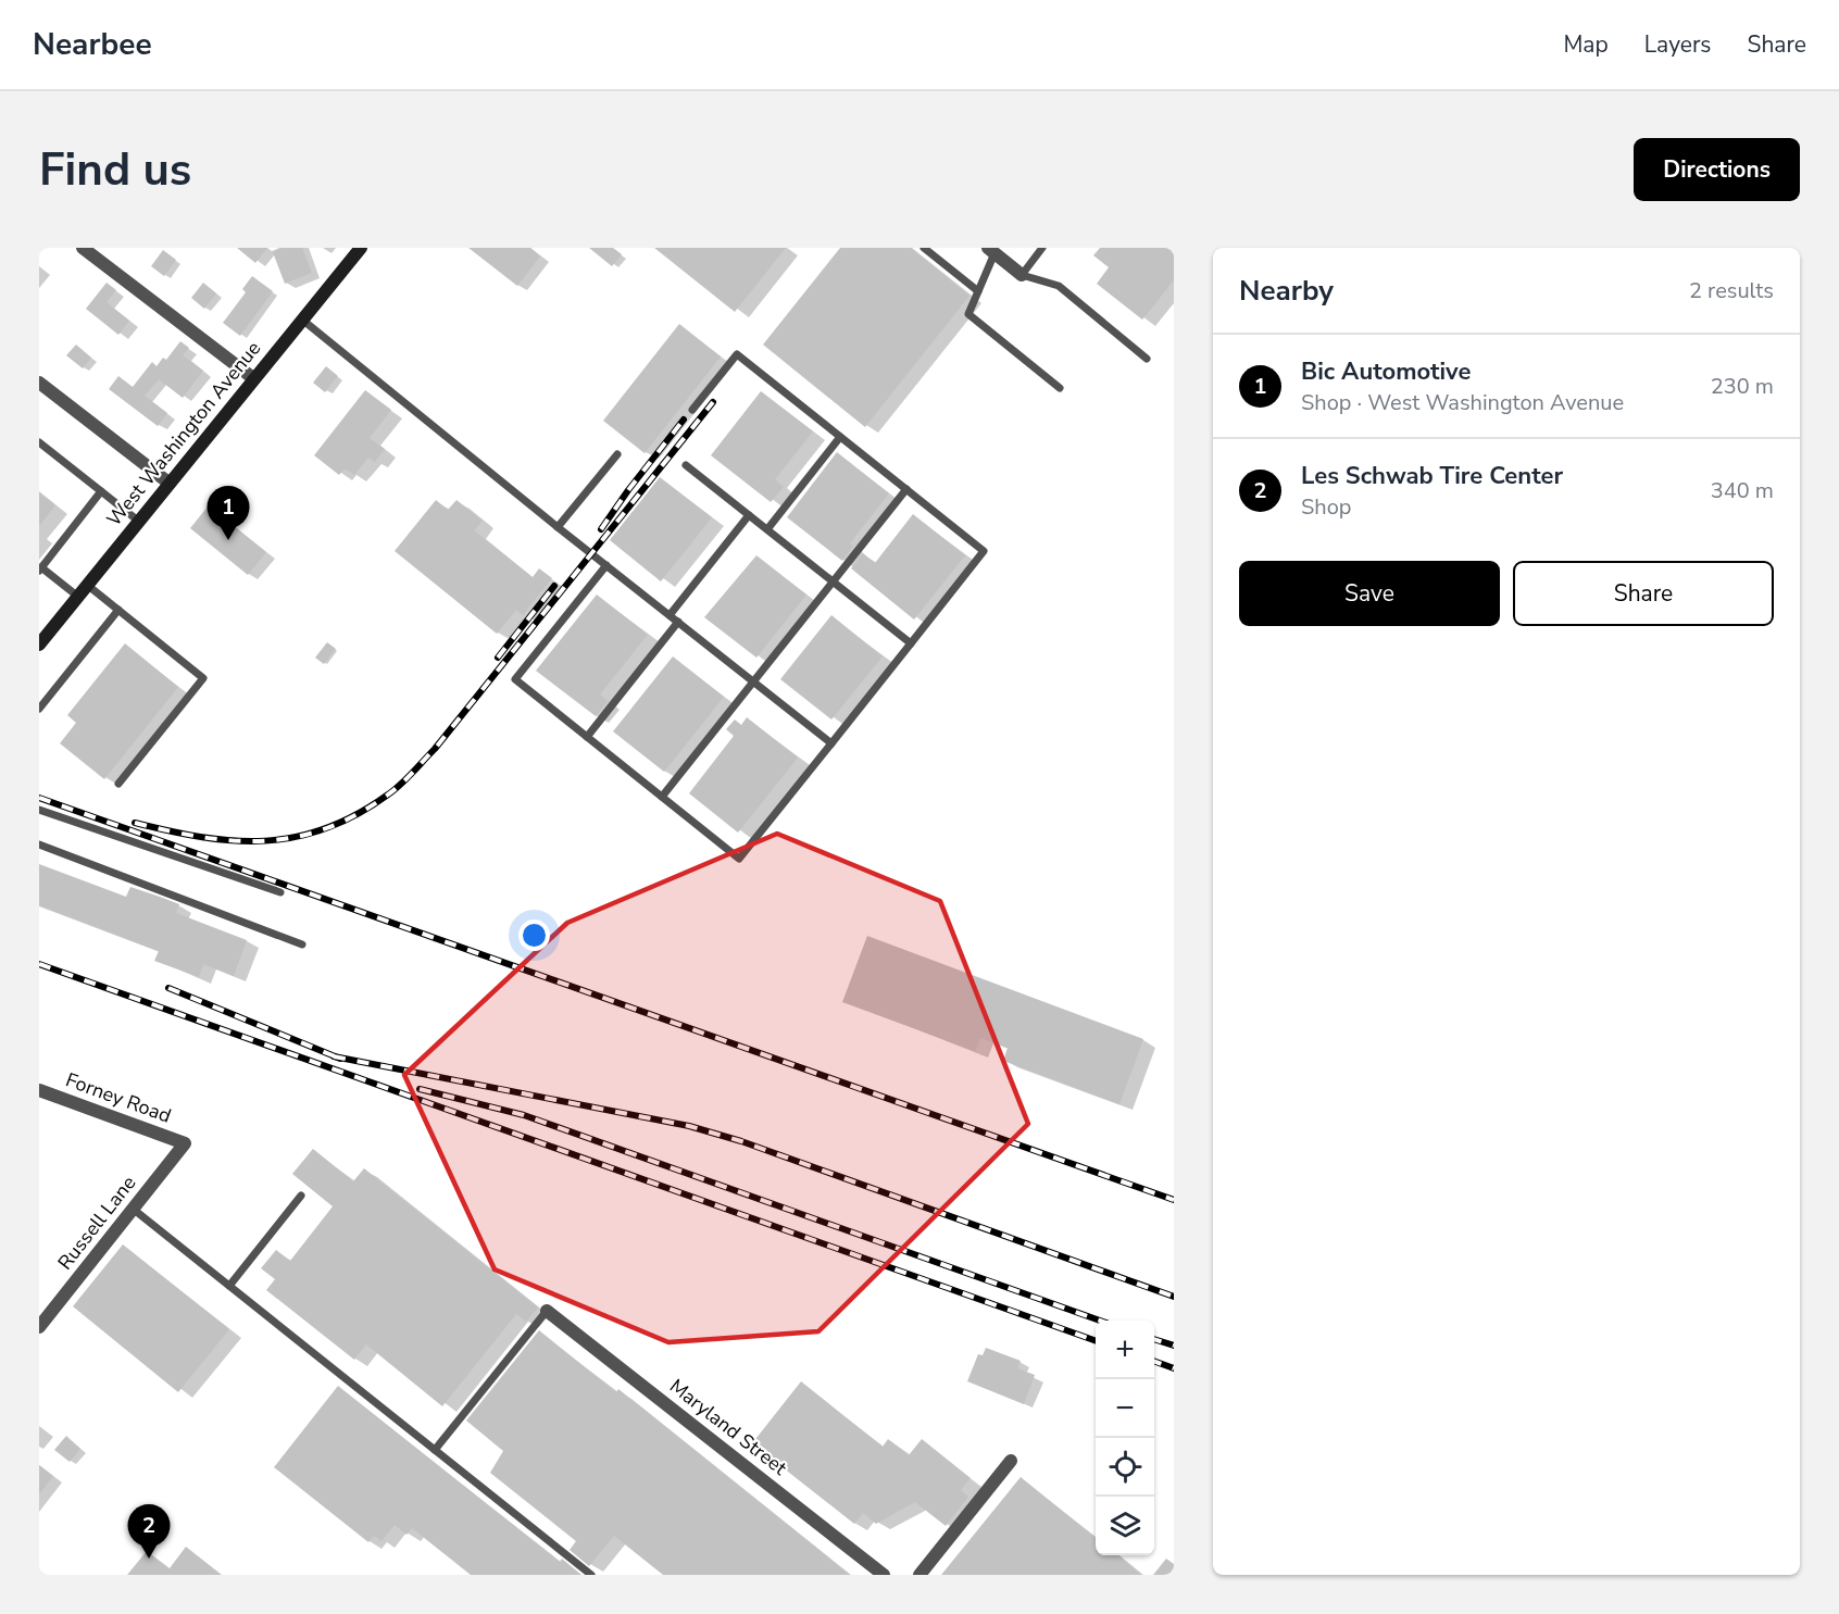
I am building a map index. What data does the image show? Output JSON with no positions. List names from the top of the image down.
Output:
{
  "streets": {
    "main road": ["West Washington Avenue"],
    "street": ["Forney Road", "Russell Lane", "Maryland Street"]
  },
  "crossings": [
    ["Forney Road", "Russell Lane"]
  ],
  "page": {
    "header": "Nearbee",
    "nav": ["Map", "Layers", "Share"],
    "buttons": [
      "Directions",
      ["Save", "Share"]
    ],
    "title": "Find us",
    "heading": ["Nearby", "2 results"],
    "list": [
      {
        "mark": "1",
        "name": "Bic Automotive",
        "note": "Shop · West Washington Avenue",
        "value": "230 m"
      },
      {
        "mark": "2",
        "name": "Les Schwab Tire Center",
        "note": "Shop",
        "value": "340 m"
      }
    ],
    "pins": ["1", "2"],
    "map_buttons": ["+", "−"]
  }
}
